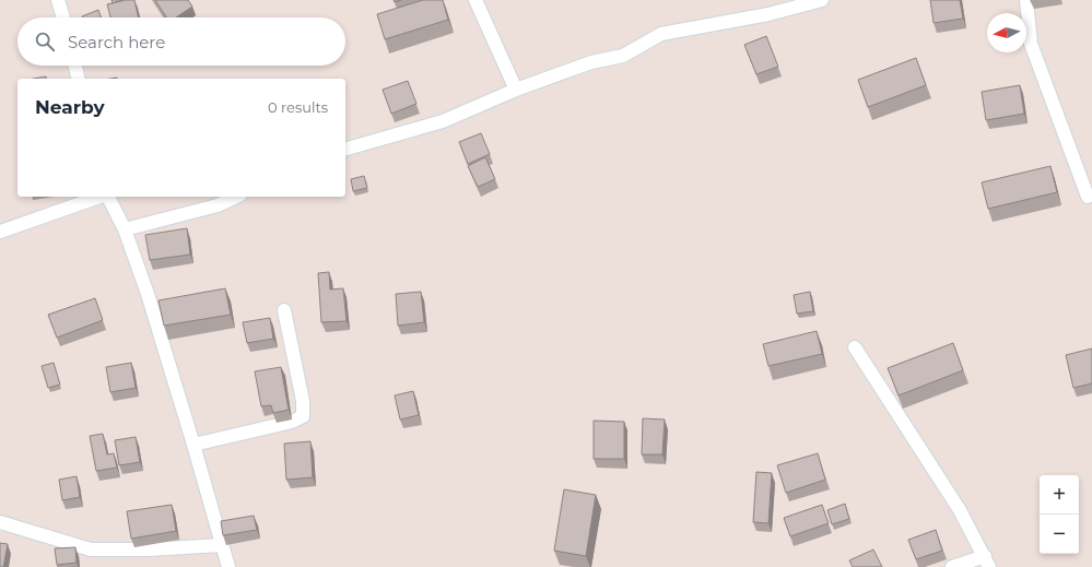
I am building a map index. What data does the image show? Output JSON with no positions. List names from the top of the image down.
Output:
{
  "north": "left",
  "page": {
    "search": "Search here",
    "heading": ["Nearby", "0 results"],
    "map_buttons": ["+", "−"]
  }
}
